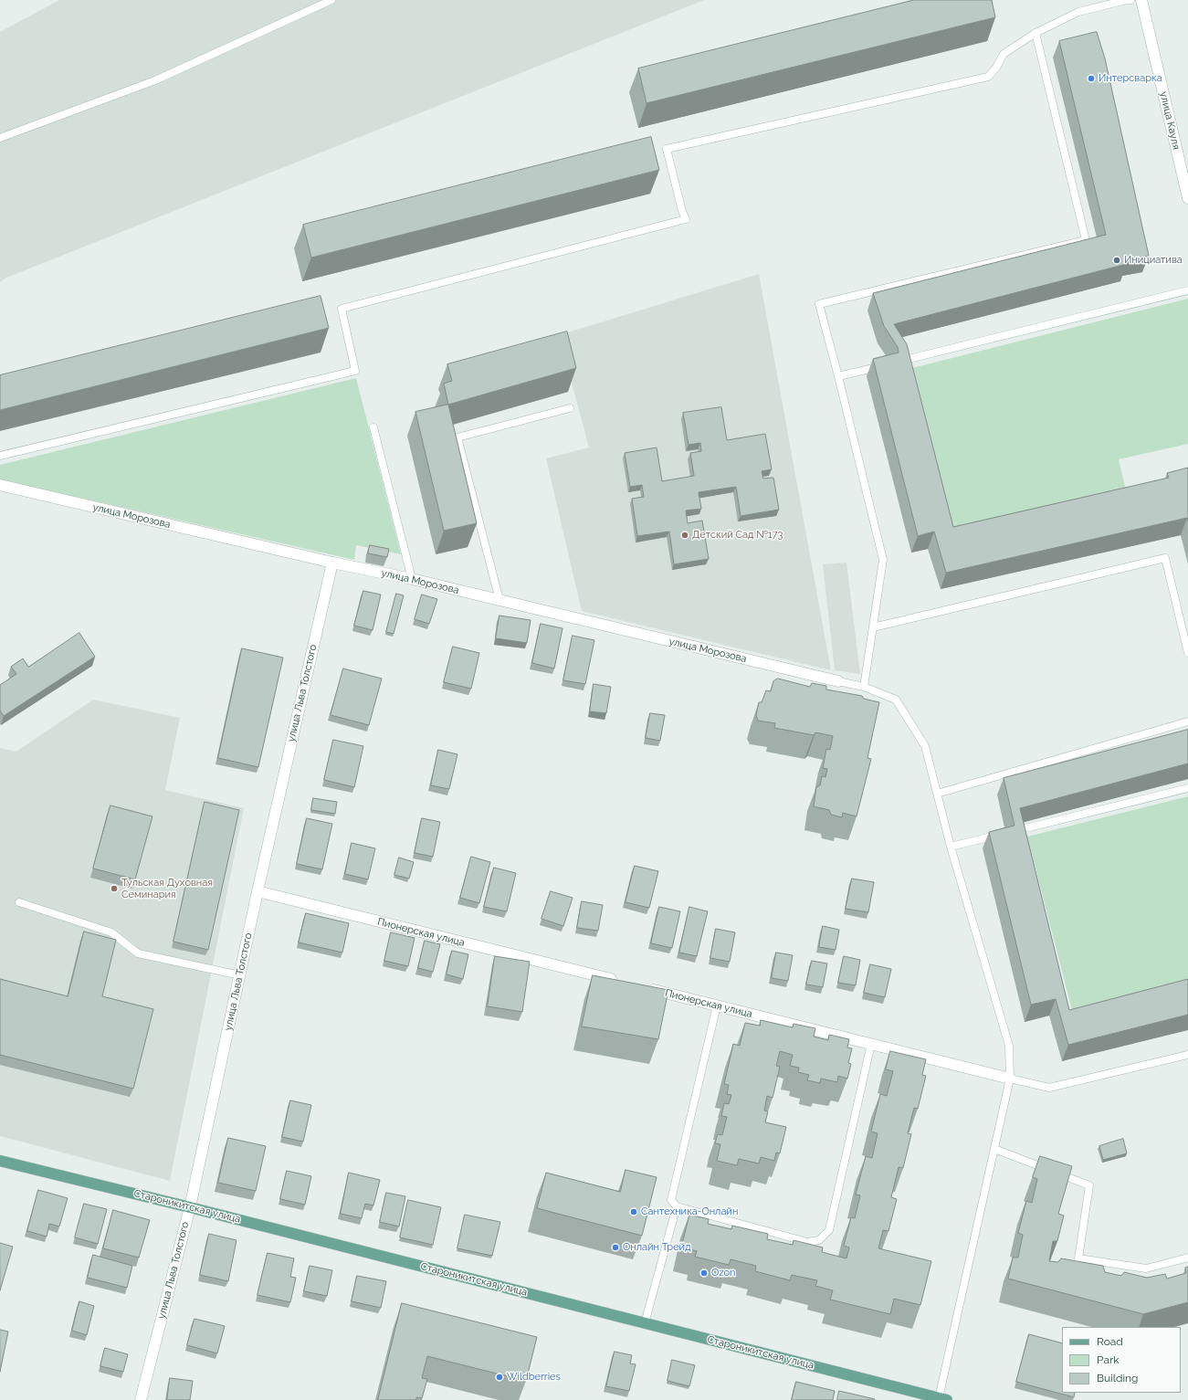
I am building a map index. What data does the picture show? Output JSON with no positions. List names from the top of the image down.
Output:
{
  "streets": {
    "main road": ["Староникитская улица"],
    "street": [
      "улица Кауля",
      "улица Морозова",
      "улица Льва Толстого",
      "Пионерская улица"
    ]
  },
  "crossings": [
    ["улица Морозова", "улица Льва Толстого"],
    ["улица Льва Толстого", "Пионерская улица"],
    ["улица Льва Толстого", "Староникитская улица"]
  ],
  "places": [
    "Интерсварка",
    "Инициатива",
    "Детский Сад №173",
    "Тульская Духовная Семинария",
    "Сантехника-Онлайн",
    "Онлайн Трейд",
    "Ozon",
    "Wildberries"
  ],
  "legend": ["Road", "Park", "Building"]
}
